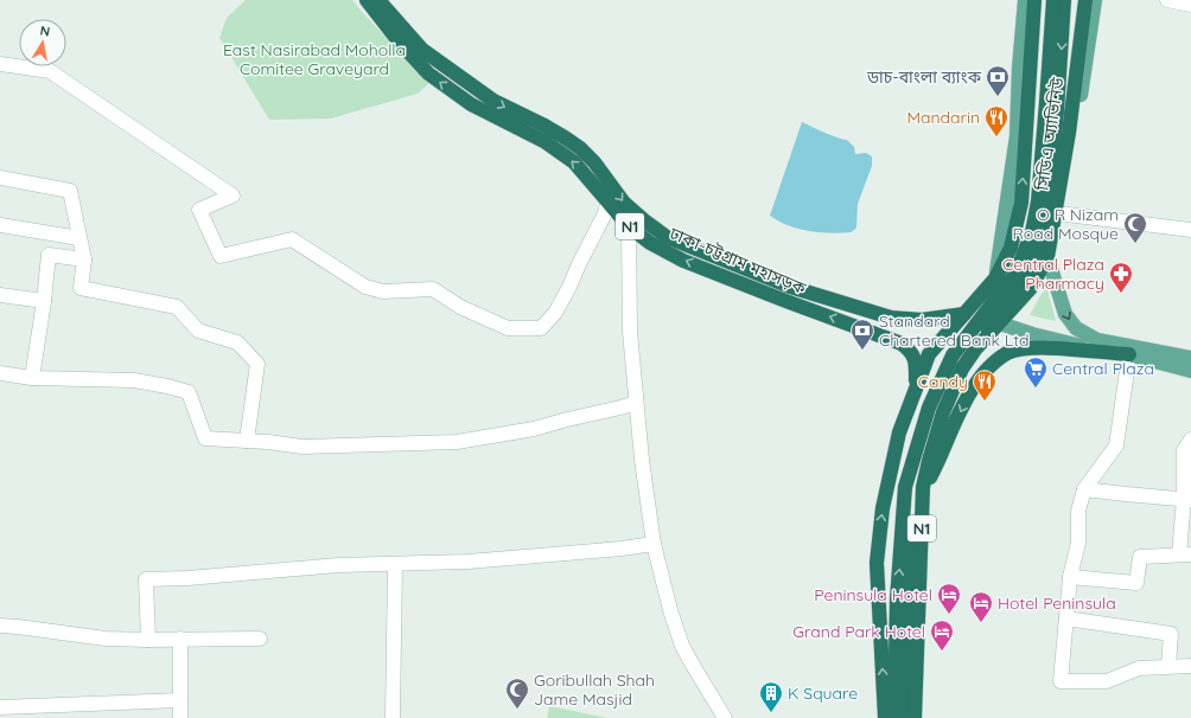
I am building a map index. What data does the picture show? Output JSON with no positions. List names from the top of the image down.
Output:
{
  "streets": {
    "highway": ["সিডিএ অ্যাভিনিউ", "N1", "ঢাকা-চট্টগ্রাম মহাসড়ক"]
  },
  "crossings": [
    ["সিডিএ অ্যাভিনিউ", "ঢাকা-চট্টগ্রাম মহাসড়ক"]
  ],
  "parks": ["East Nasirabad Moholla Comitee Graveyard"],
  "places": {
    "bank": ["ডাচ-বাংলা ব্যাংক", "Standard Chartered Bank Ltd"],
    "restaurant": ["Mandarin", "Candy"],
    "mosque": ["O R Nizam Road Mosque", "Goribullah Shah Jame Masjid"],
    "pharmacy": ["Central Plaza Pharmacy"],
    "supermarket": ["Central Plaza"],
    "hotel": ["Peninsula Hotel", "Hotel Peninsula", "Grand Park Hotel"],
    "building": ["K Square"]
  },
  "north": "top"
}
